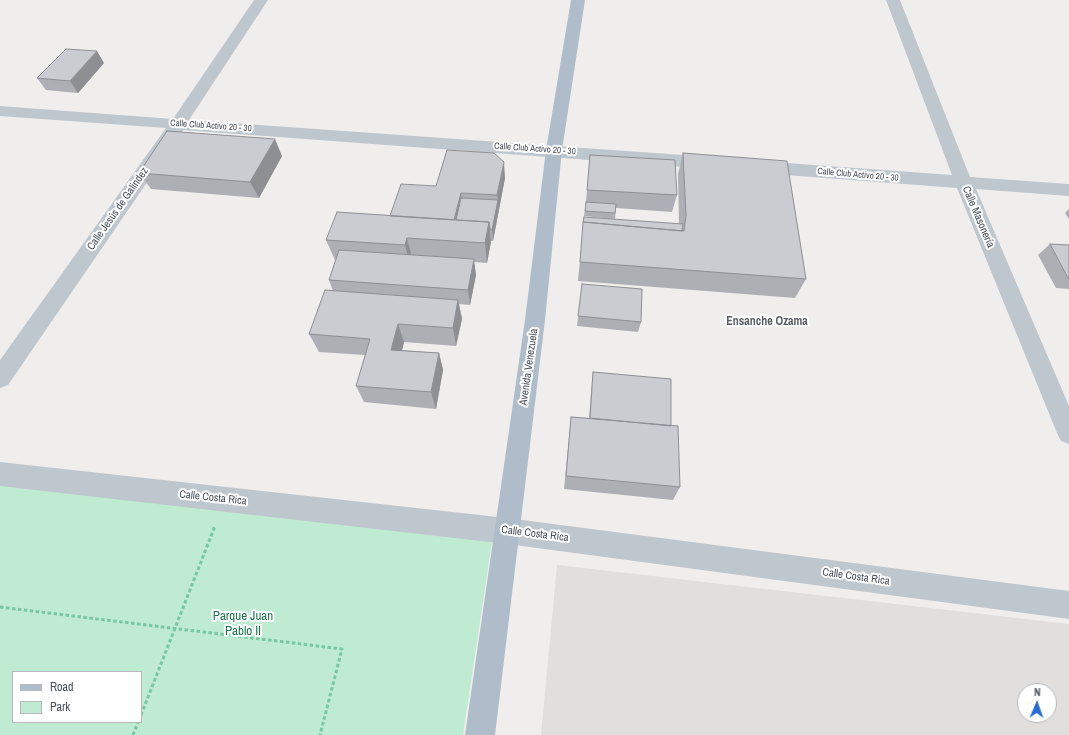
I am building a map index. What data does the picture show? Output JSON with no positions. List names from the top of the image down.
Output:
{
  "streets": {
    "main road": ["Avenida Venezuela"],
    "street": [
      "Calle Club Activo 20 - 30",
      "Calle Jesús de Galindez",
      "Calle Masonería",
      "Calle Costa Rica"
    ]
  },
  "crossings": [
    ["Calle Club Activo 20 - 30", "Calle Jesús de Galindez"],
    ["Calle Club Activo 20 - 30", "Calle Masonería"],
    ["Calle Club Activo 20 - 30", "Avenida Venezuela"],
    ["Avenida Venezuela", "Calle Costa Rica"]
  ],
  "districts": ["Ensanche Ozama"],
  "parks": ["Parque Juan Pablo II"],
  "legend": ["Road", "Park"],
  "north": "top"
}
